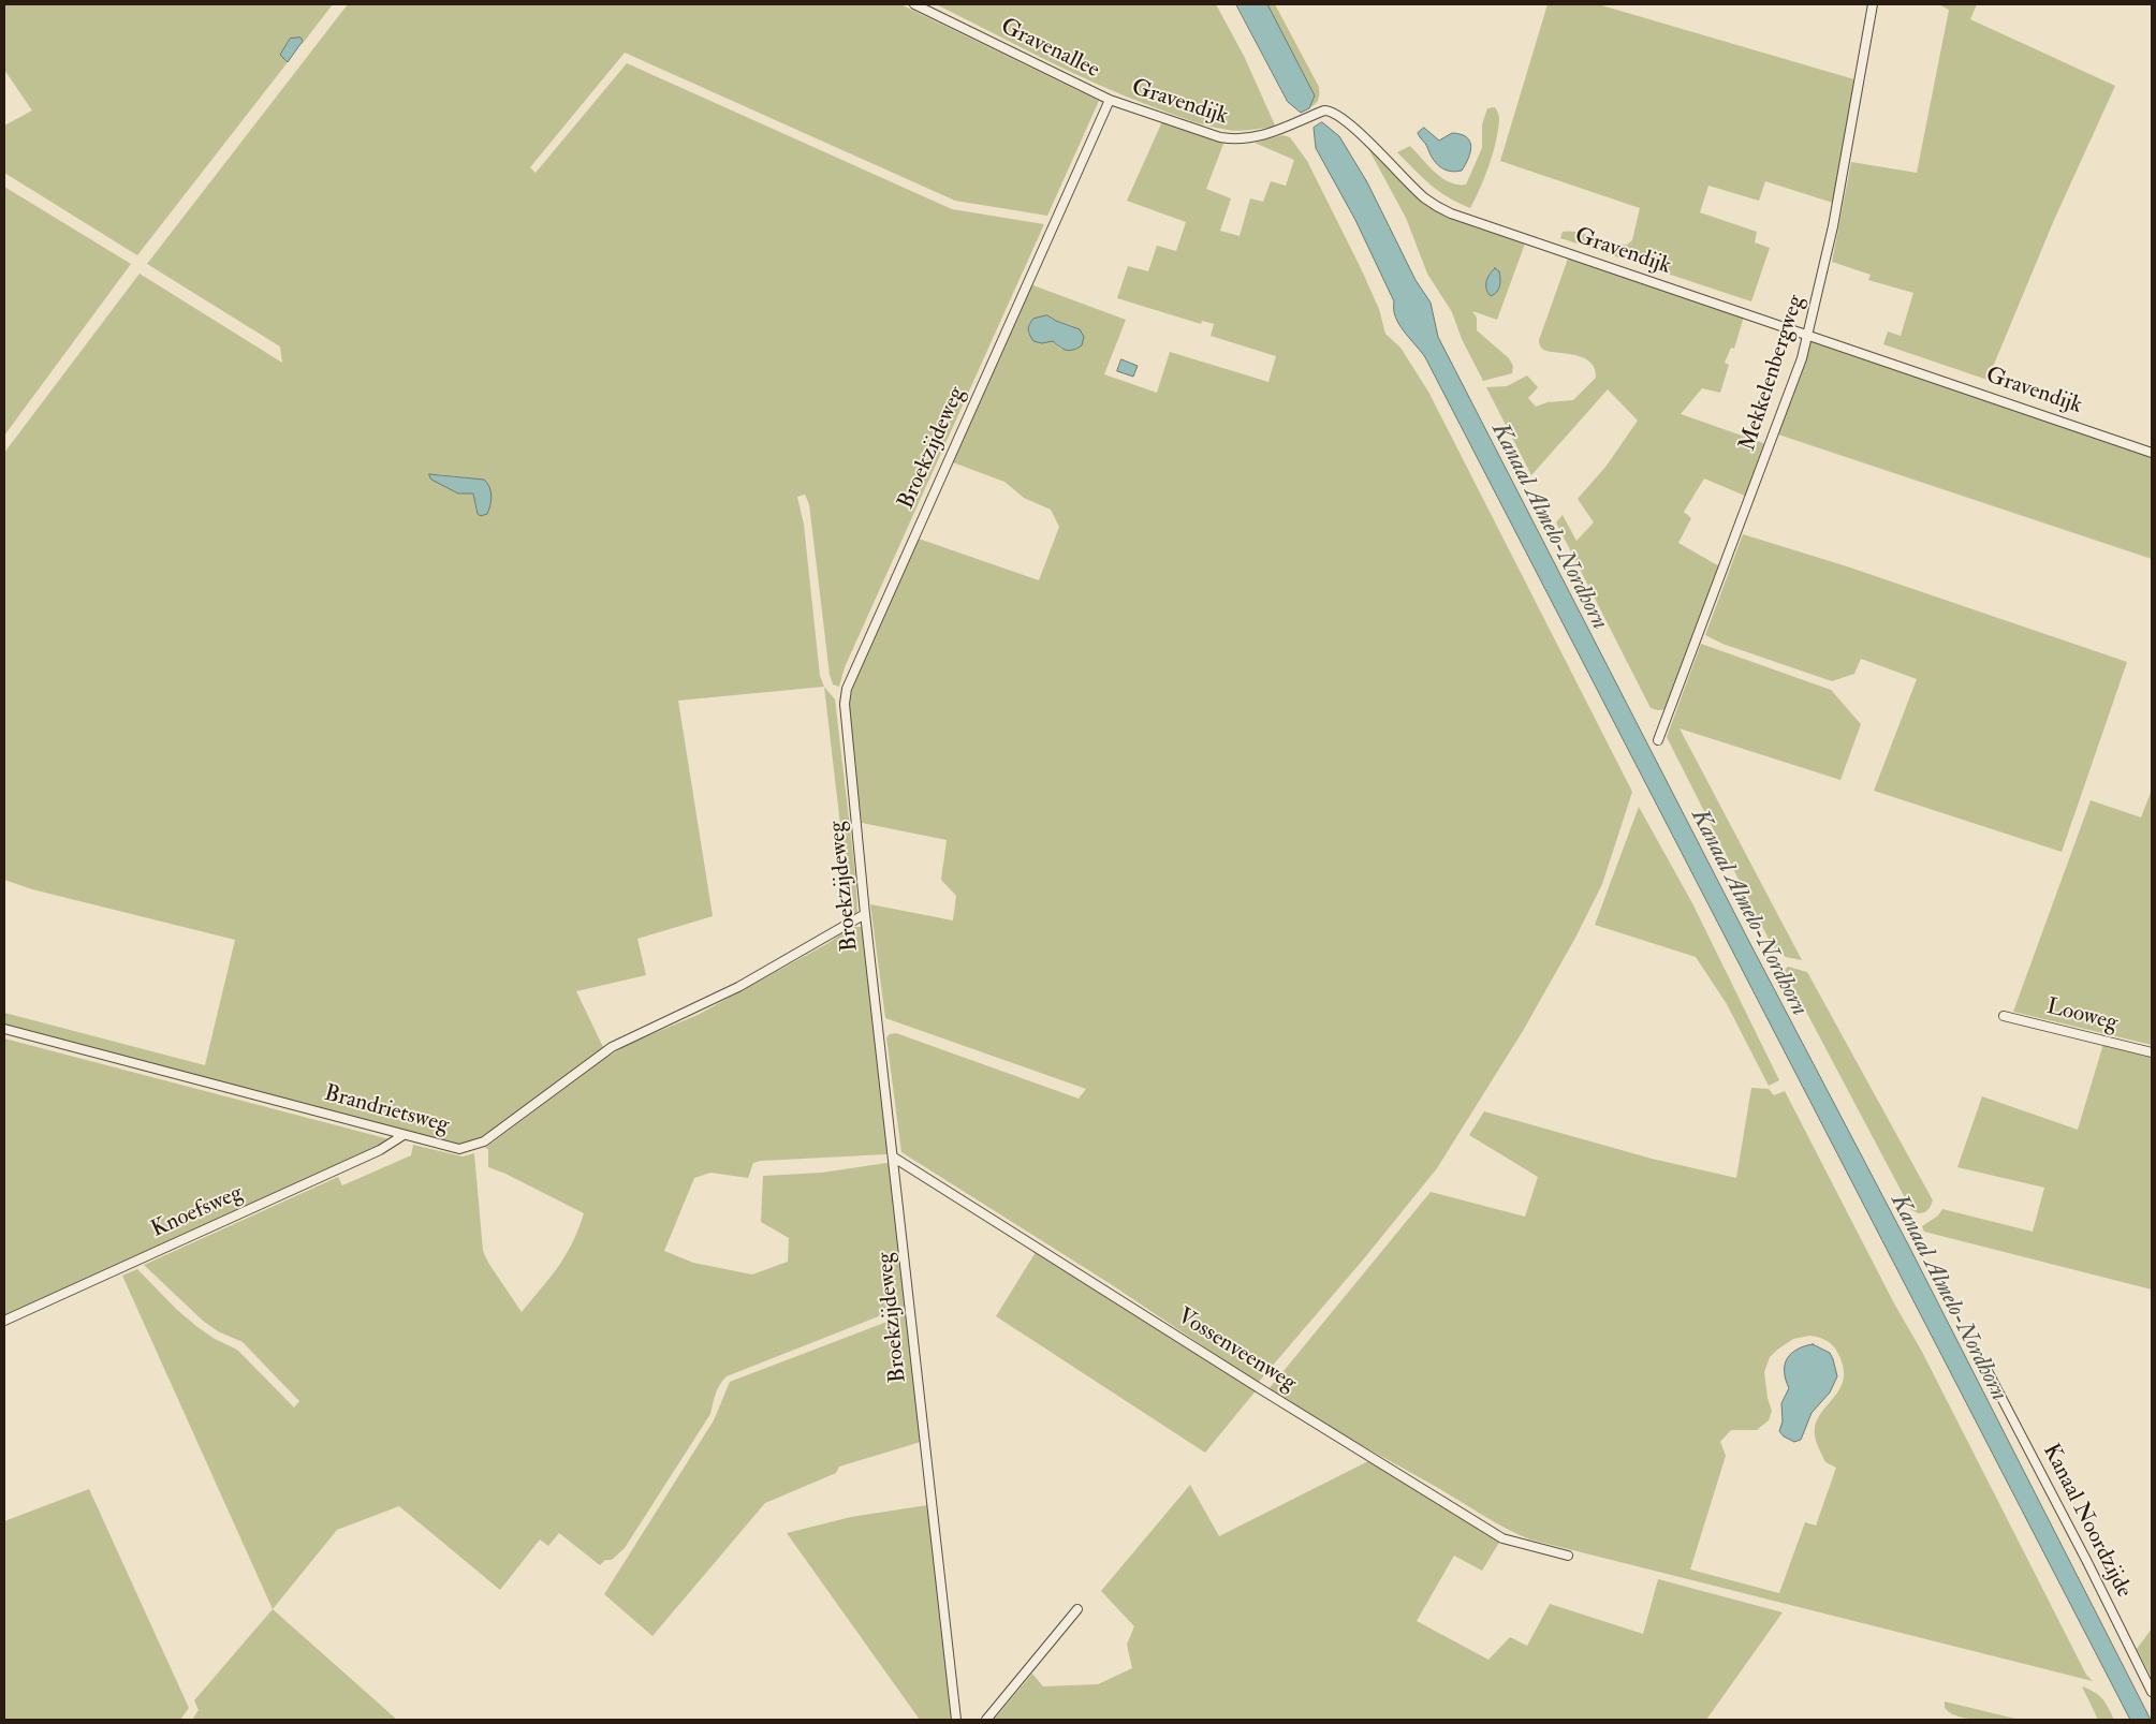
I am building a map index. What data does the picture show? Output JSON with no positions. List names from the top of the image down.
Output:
{
  "streets": {
    "street": [
      "Gravenallee",
      "Gravendijk",
      "Mekkelenbergweg",
      "Broekzijdeweg",
      "Looweg",
      "Brandrietsweg",
      "Knoefsweg",
      "Vossenveenweg",
      "Kanaal Noordzijde"
    ]
  },
  "crossings": [
    ["Gravenallee", "Gravendijk"],
    ["Gravenallee", "Broekzijdeweg"],
    ["Gravendijk", "Mekkelenbergweg"],
    ["Gravendijk", "Broekzijdeweg"],
    ["Broekzijdeweg", "Brandrietsweg"],
    ["Broekzijdeweg", "Vossenveenweg"],
    ["Brandrietsweg", "Knoefsweg"]
  ],
  "water": ["Kanaal Almelo-Nordhorn"]
}
